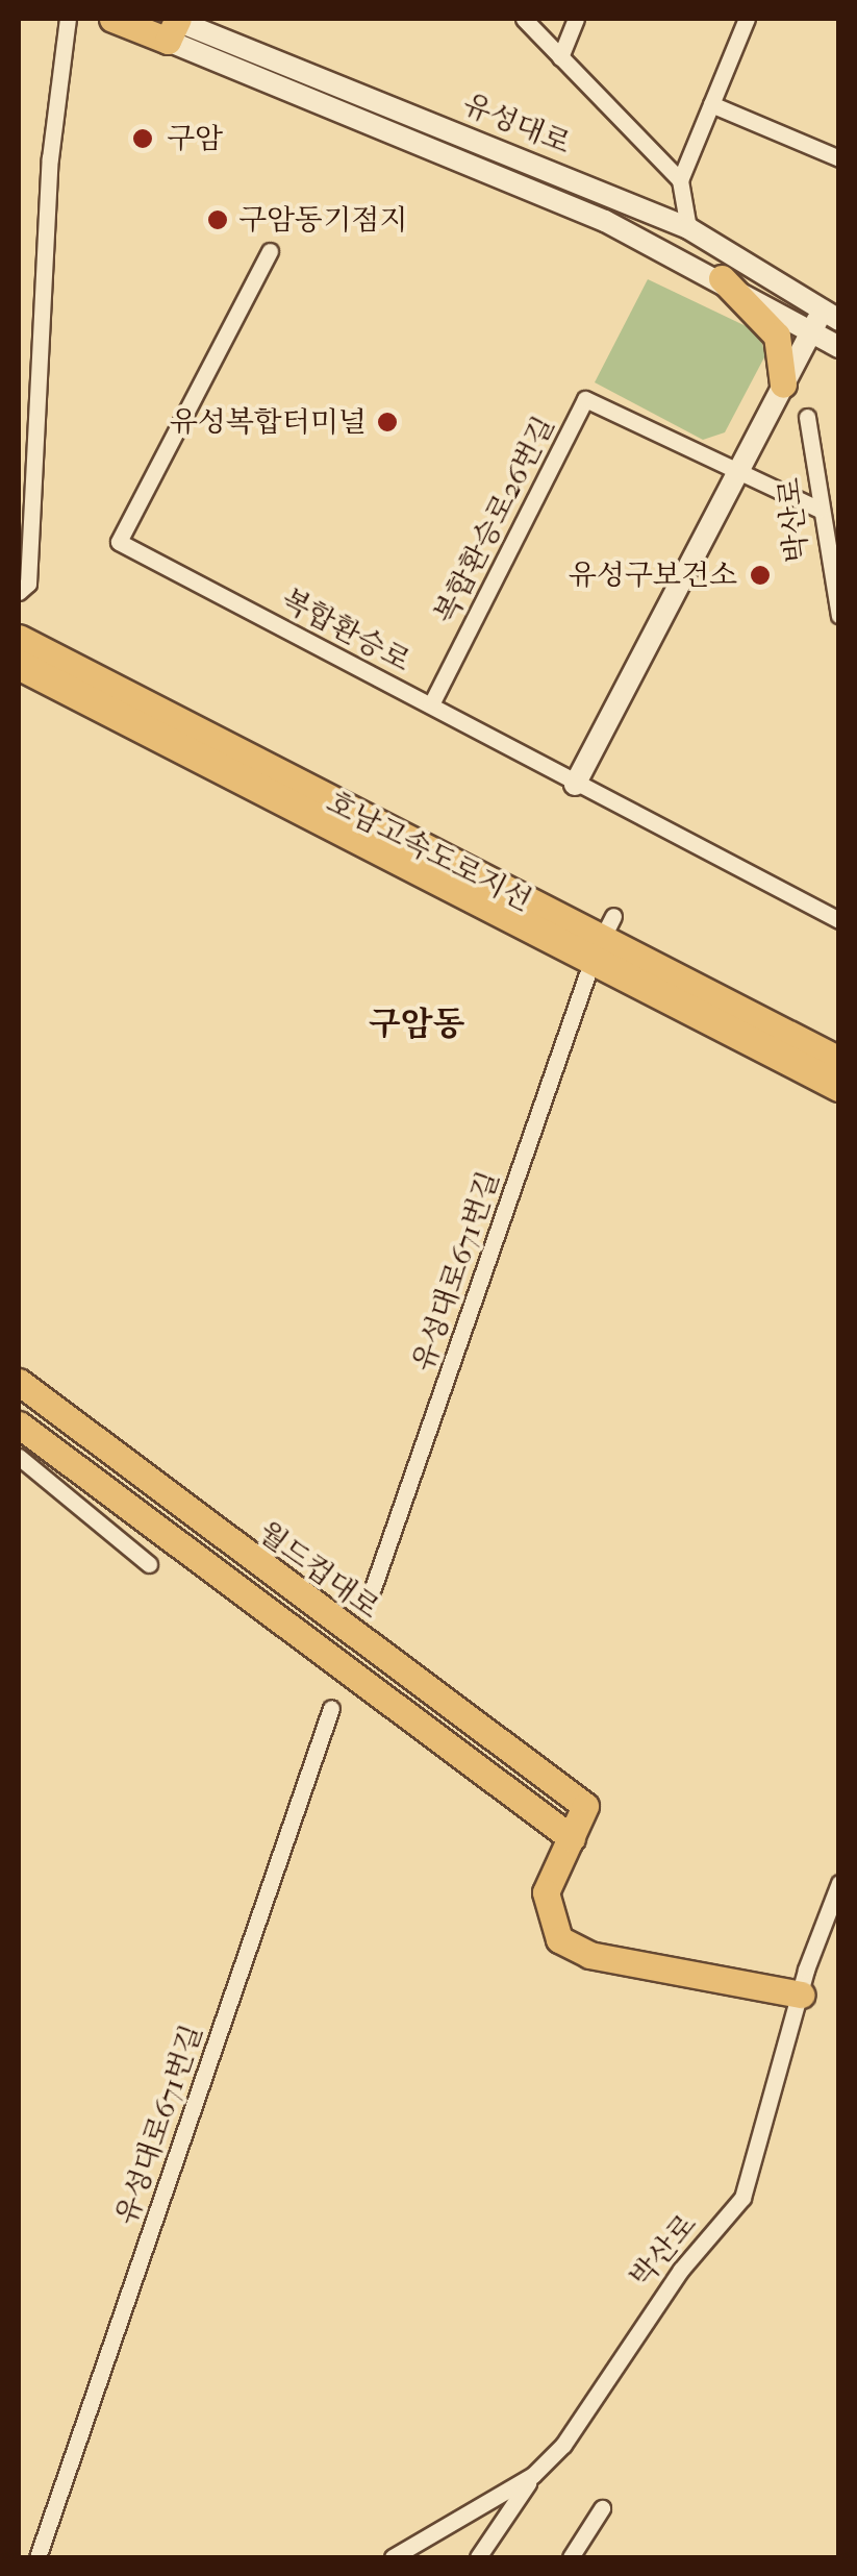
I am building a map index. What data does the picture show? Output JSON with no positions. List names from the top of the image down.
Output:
{
  "streets": {
    "highway": ["호남고속도로지선"],
    "main road": ["유성대로", "월드컵대로"],
    "street": [
      "복합환승로26번길",
      "박산로",
      "복합환승로",
      "유성대로671번길"
    ]
  },
  "crossings": [
    ["복합환승로26번길", "복합환승로"]
  ],
  "districts": ["구암동"],
  "places": [
    "구암",
    "구암동기점지",
    "유성복합터미널",
    "유성구보건소"
  ]
}
